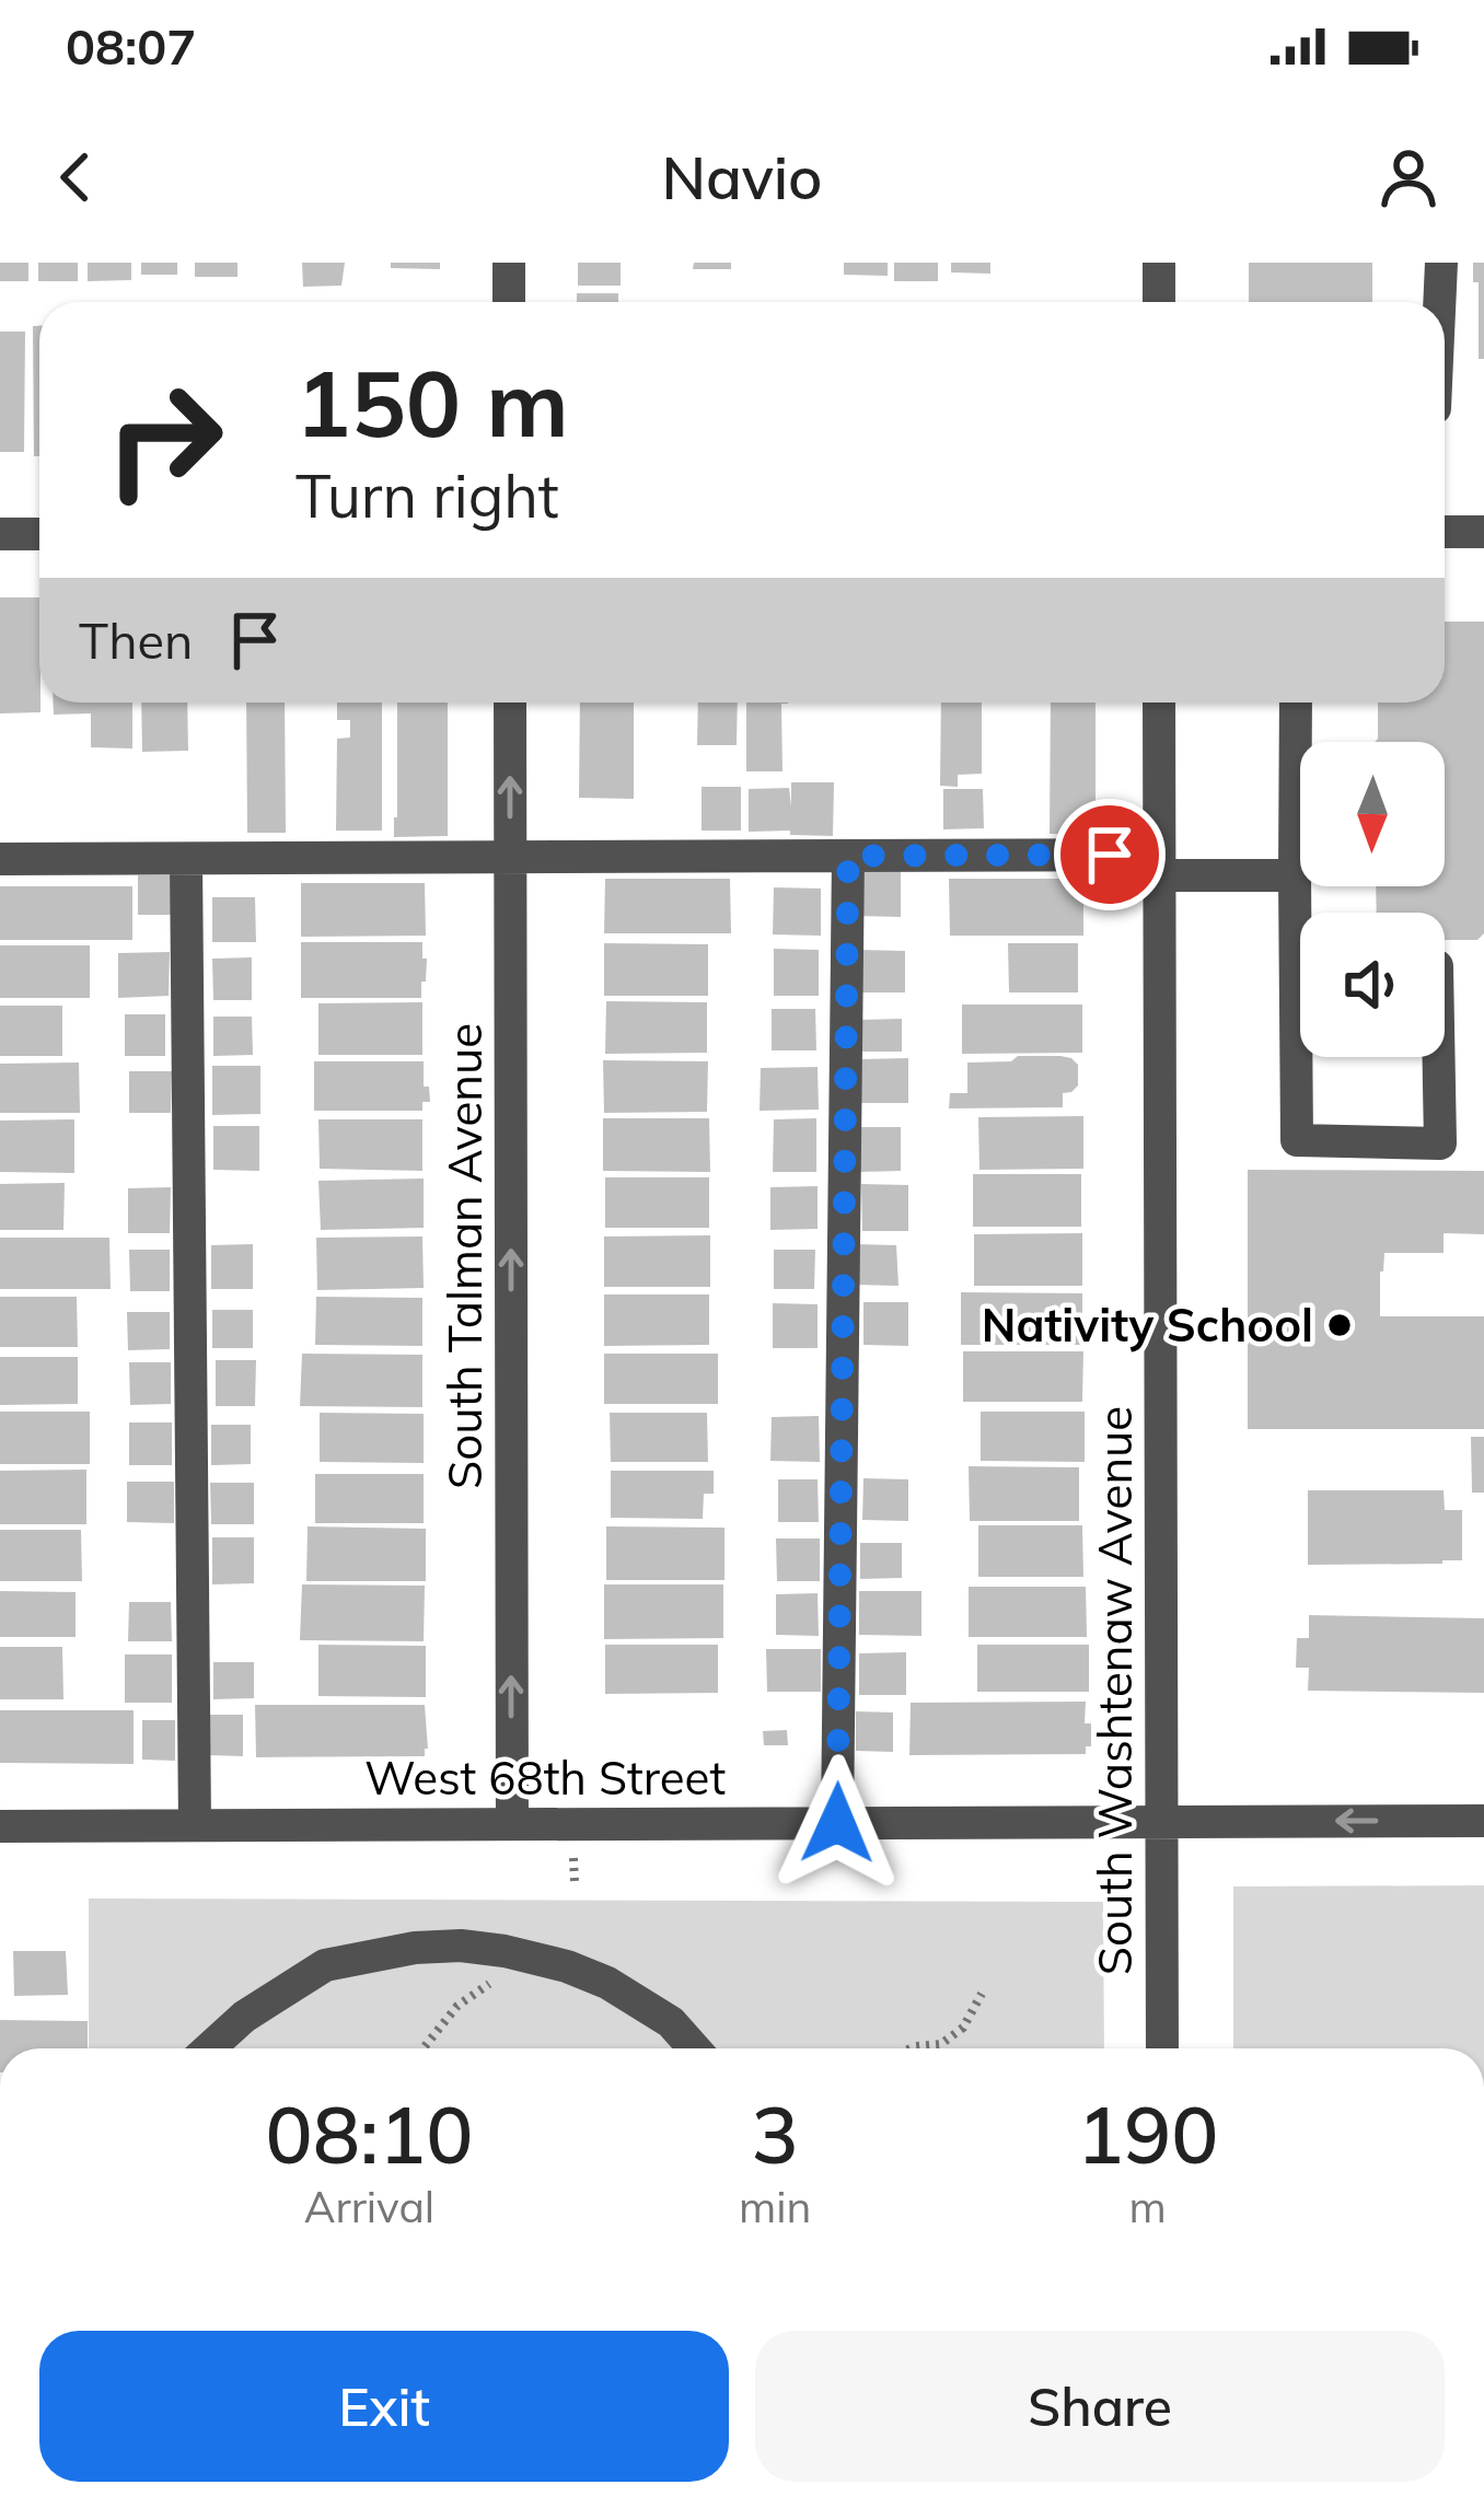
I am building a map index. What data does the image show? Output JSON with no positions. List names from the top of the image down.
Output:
{
  "streets": {
    "street": ["South Talman Avenue", "South Washtenaw Avenue", "West 68th Street"]
  },
  "crossings": [
    ["South Talman Avenue", "West 68th Street"],
    ["South Washtenaw Avenue", "West 68th Street"]
  ],
  "one_way": ["South Talman Avenue"],
  "places": ["Nativity School"],
  "north": "bottom",
  "page": {
    "status": "08:07",
    "header": "Navio",
    "turn": ["150 m", "Turn right"],
    "then": "Then",
    "eta": [
      "08:10",
      "Arrival",
      "3",
      "min",
      "190",
      "m"
    ],
    "buttons": ["Exit", "Share"]
  }
}
